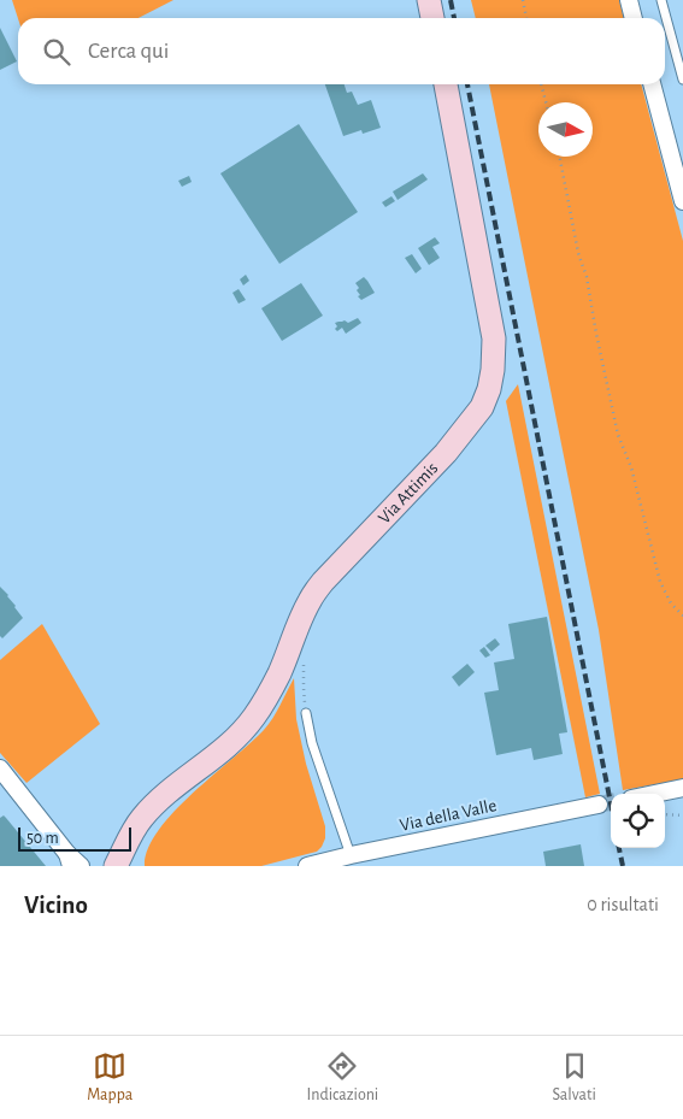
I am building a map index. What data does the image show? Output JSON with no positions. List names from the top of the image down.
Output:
{
  "streets": {
    "street": ["Via Attimis", "Via della Valle"]
  },
  "scale_bar": "50 m",
  "north": "right",
  "page": {
    "search": "Cerca qui",
    "scale": "50 m",
    "heading": ["Vicino", "0 risultati"],
    "nav": ["Mappa", "Indicazioni", "Salvati"]
  }
}
